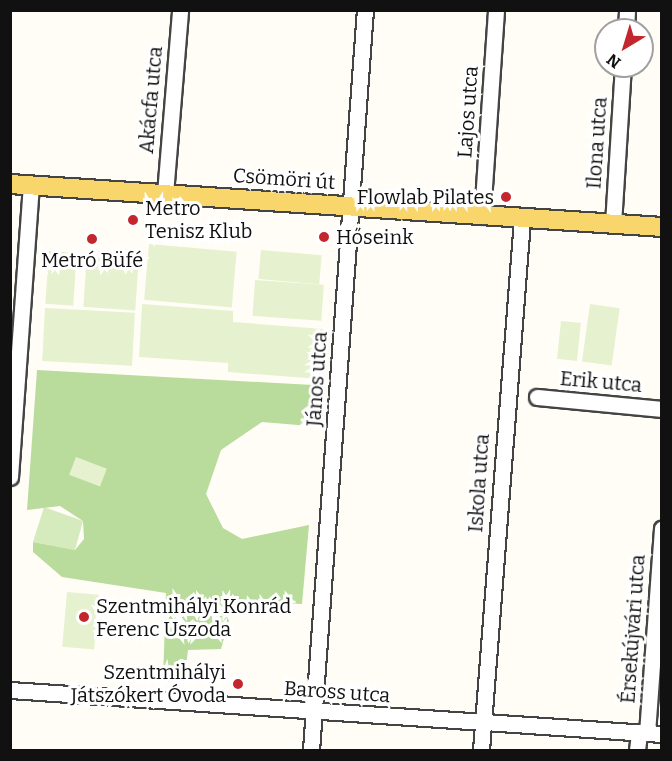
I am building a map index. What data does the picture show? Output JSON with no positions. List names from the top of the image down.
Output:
{
  "streets": {
    "main road": ["Csömöri út"],
    "street": [
      "Akácfa utca",
      "Lajos utca",
      "Ilona utca",
      "János utca",
      "Erik utca",
      "Iskola utca",
      "Érsekújvári utca",
      "Baross utca"
    ]
  },
  "crossings": [
    ["Akácfa utca", "Csömöri út"],
    ["Lajos utca", "Csömöri út"],
    ["Ilona utca", "Csömöri út"],
    ["Csömöri út", "János utca"],
    ["Csömöri út", "Iskola utca"],
    ["János utca", "Baross utca"],
    ["Iskola utca", "Baross utca"],
    ["Érsekújvári utca", "Baross utca"]
  ],
  "places": [
    "Flowlab Pilates",
    "Metro Tenisz Klub",
    "Hőseink",
    "Metró Büfé",
    "Szentmihályi Konrád Ferenc Uszoda",
    "Szentmihályi Játszókert Óvoda"
  ],
  "north": "bottom left"
}
